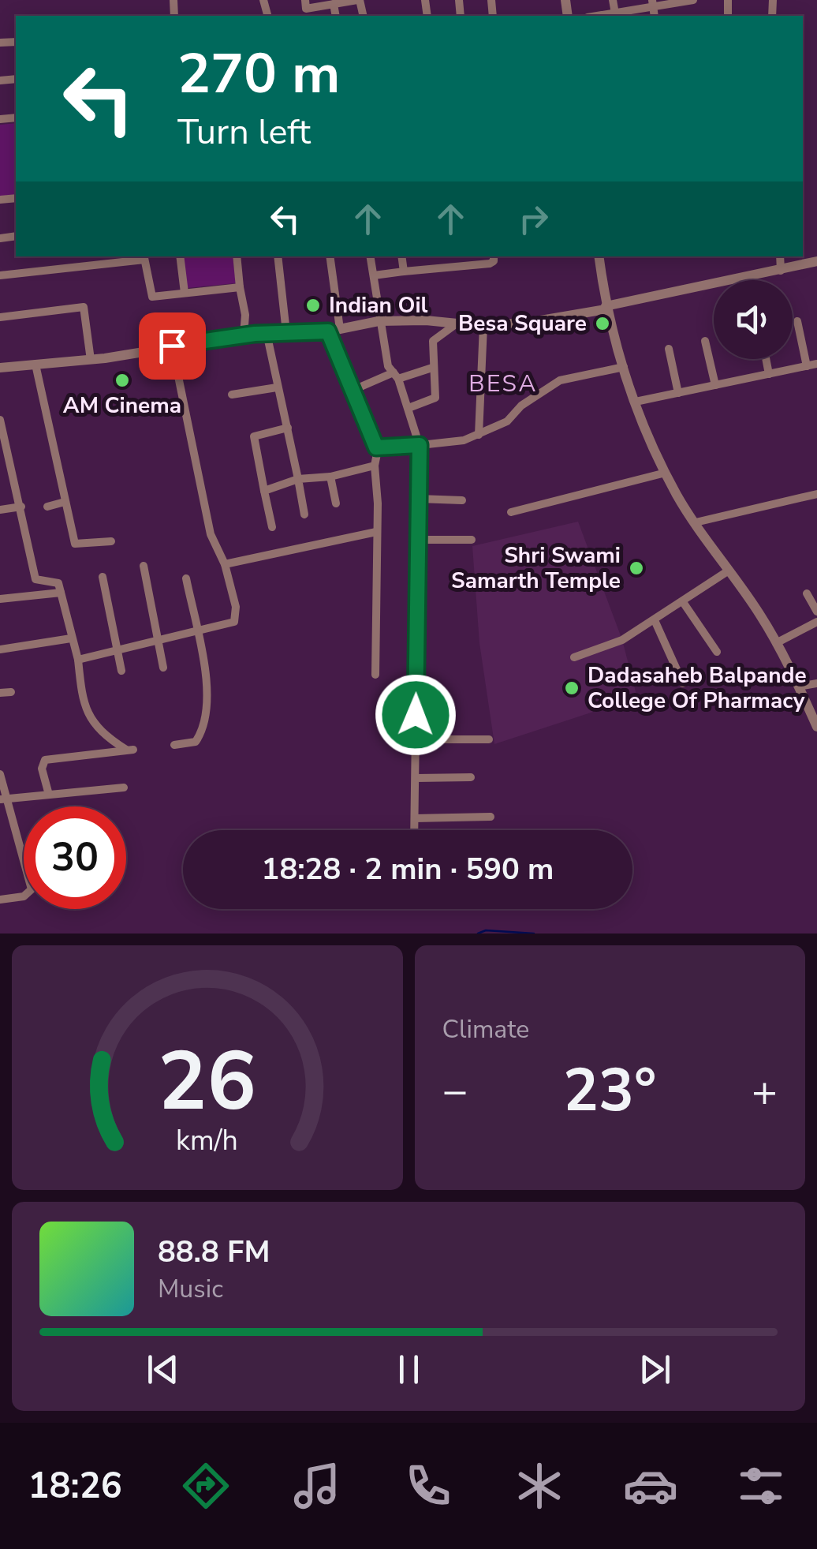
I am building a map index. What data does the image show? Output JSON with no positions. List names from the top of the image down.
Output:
{
  "districts": ["BESA"],
  "places": [
    "Indian Oil",
    "Besa Square",
    "AM Cinema",
    "Shri Swami Samarth Temple",
    "Dadasaheb Balpande College Of Pharmacy"
  ],
  "page": {
    "turn": ["270 m", "Turn left"],
    "limit": "30",
    "trip": "18:28 · 2 min · 590 m",
    "tile": "Climate",
    "heat": ["−", "23°", "+"],
    "song": ["88.8 FM", "Music"],
    "tabs": "18:26",
    "gauge": ["26", "km/h"]
  }
}
